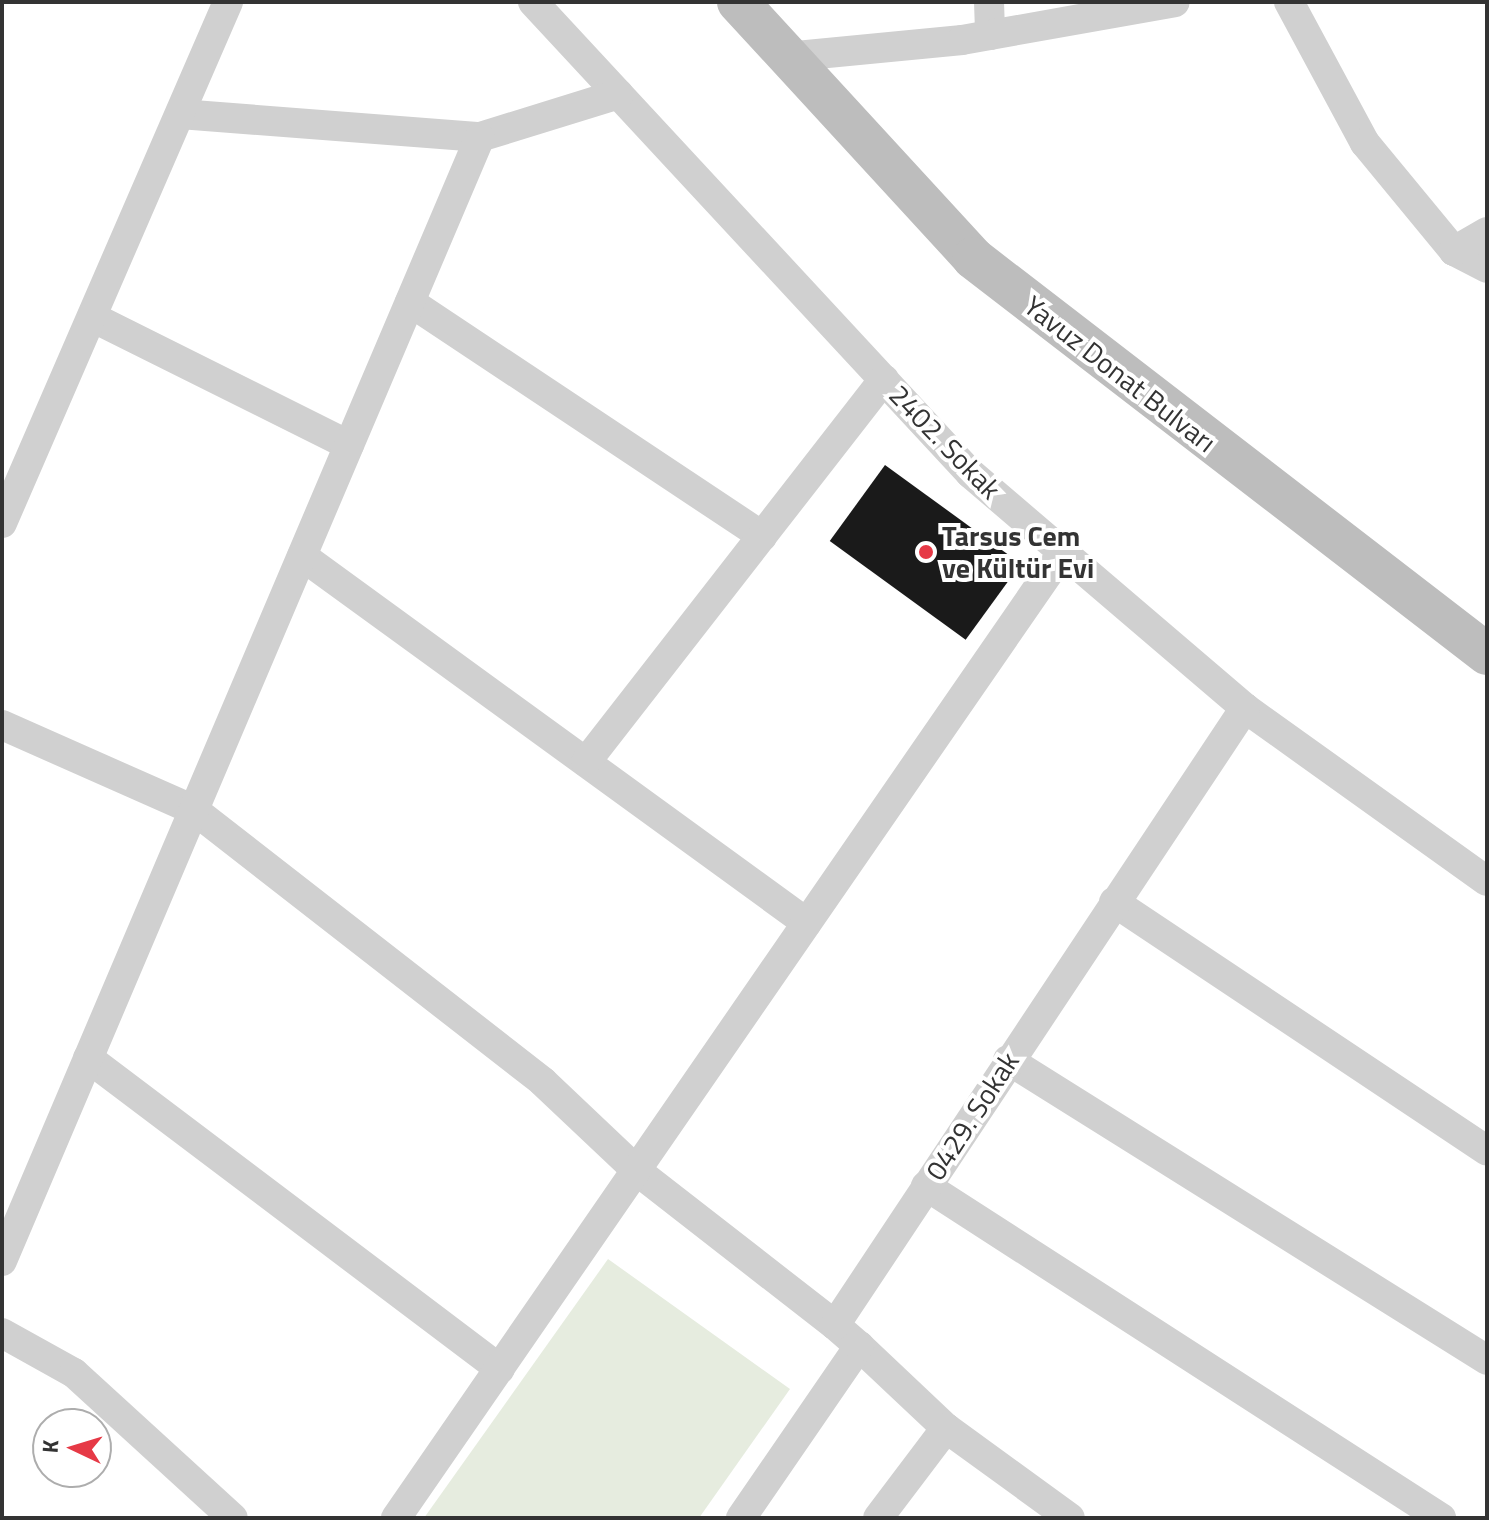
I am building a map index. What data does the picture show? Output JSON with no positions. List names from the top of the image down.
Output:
{
  "streets": {
    "street": ["Yavuz Donat Bulvarı", "2402. Sokak", "0429. Sokak"]
  },
  "crossings": [
    ["2402. Sokak", "0429. Sokak"]
  ],
  "places": ["Tarsus Cem ve Kültür Evi"],
  "north": "left"
}
